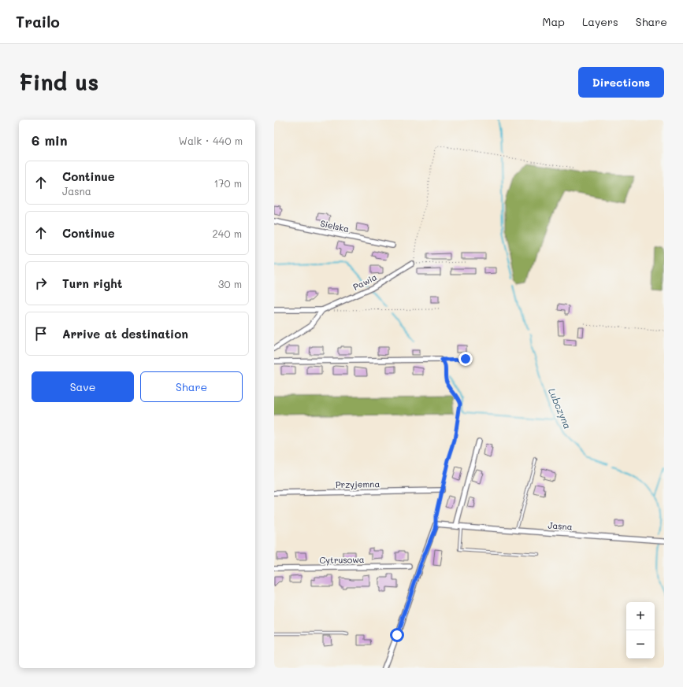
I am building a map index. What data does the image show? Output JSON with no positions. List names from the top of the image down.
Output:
{
  "streets": {
    "street": [
      "Sielska",
      "Pawia",
      "Przyjemna",
      "Jasna",
      "Cytrusowa"
    ]
  },
  "water": ["Lubczyna"],
  "page": {
    "header": "Trailo",
    "nav": ["Map", "Layers", "Share"],
    "buttons": [
      "Directions",
      ["Save", "Share"]
    ],
    "title": "Find us",
    "heading": ["6 min", "Walk · 440 m"],
    "list": [
      ["Continue", "Jasna", "170 m"],
      ["Continue", "240 m"],
      ["Turn right", "30 m"],
      "Arrive at destination"
    ],
    "map_buttons": ["+", "−"]
  }
}
